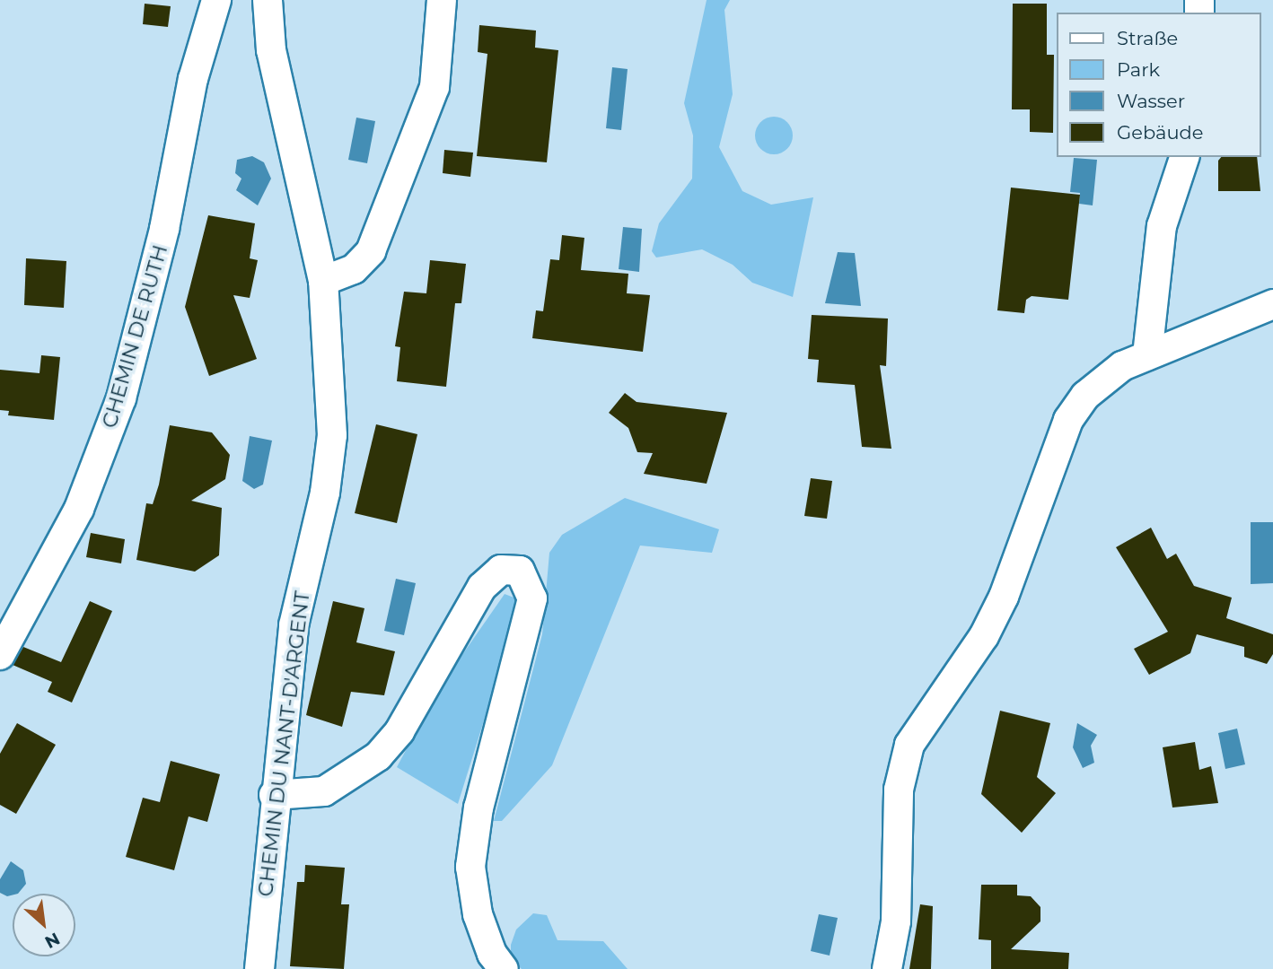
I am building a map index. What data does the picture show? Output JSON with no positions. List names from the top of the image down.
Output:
{
  "streets": {
    "street": ["CHEMIN DE RUTH", "CHEMIN DU NANT-D'ARGENT"]
  },
  "legend": [
    "Straße",
    "Park",
    "Wasser",
    "Gebäude"
  ],
  "north": "bottom right"
}
